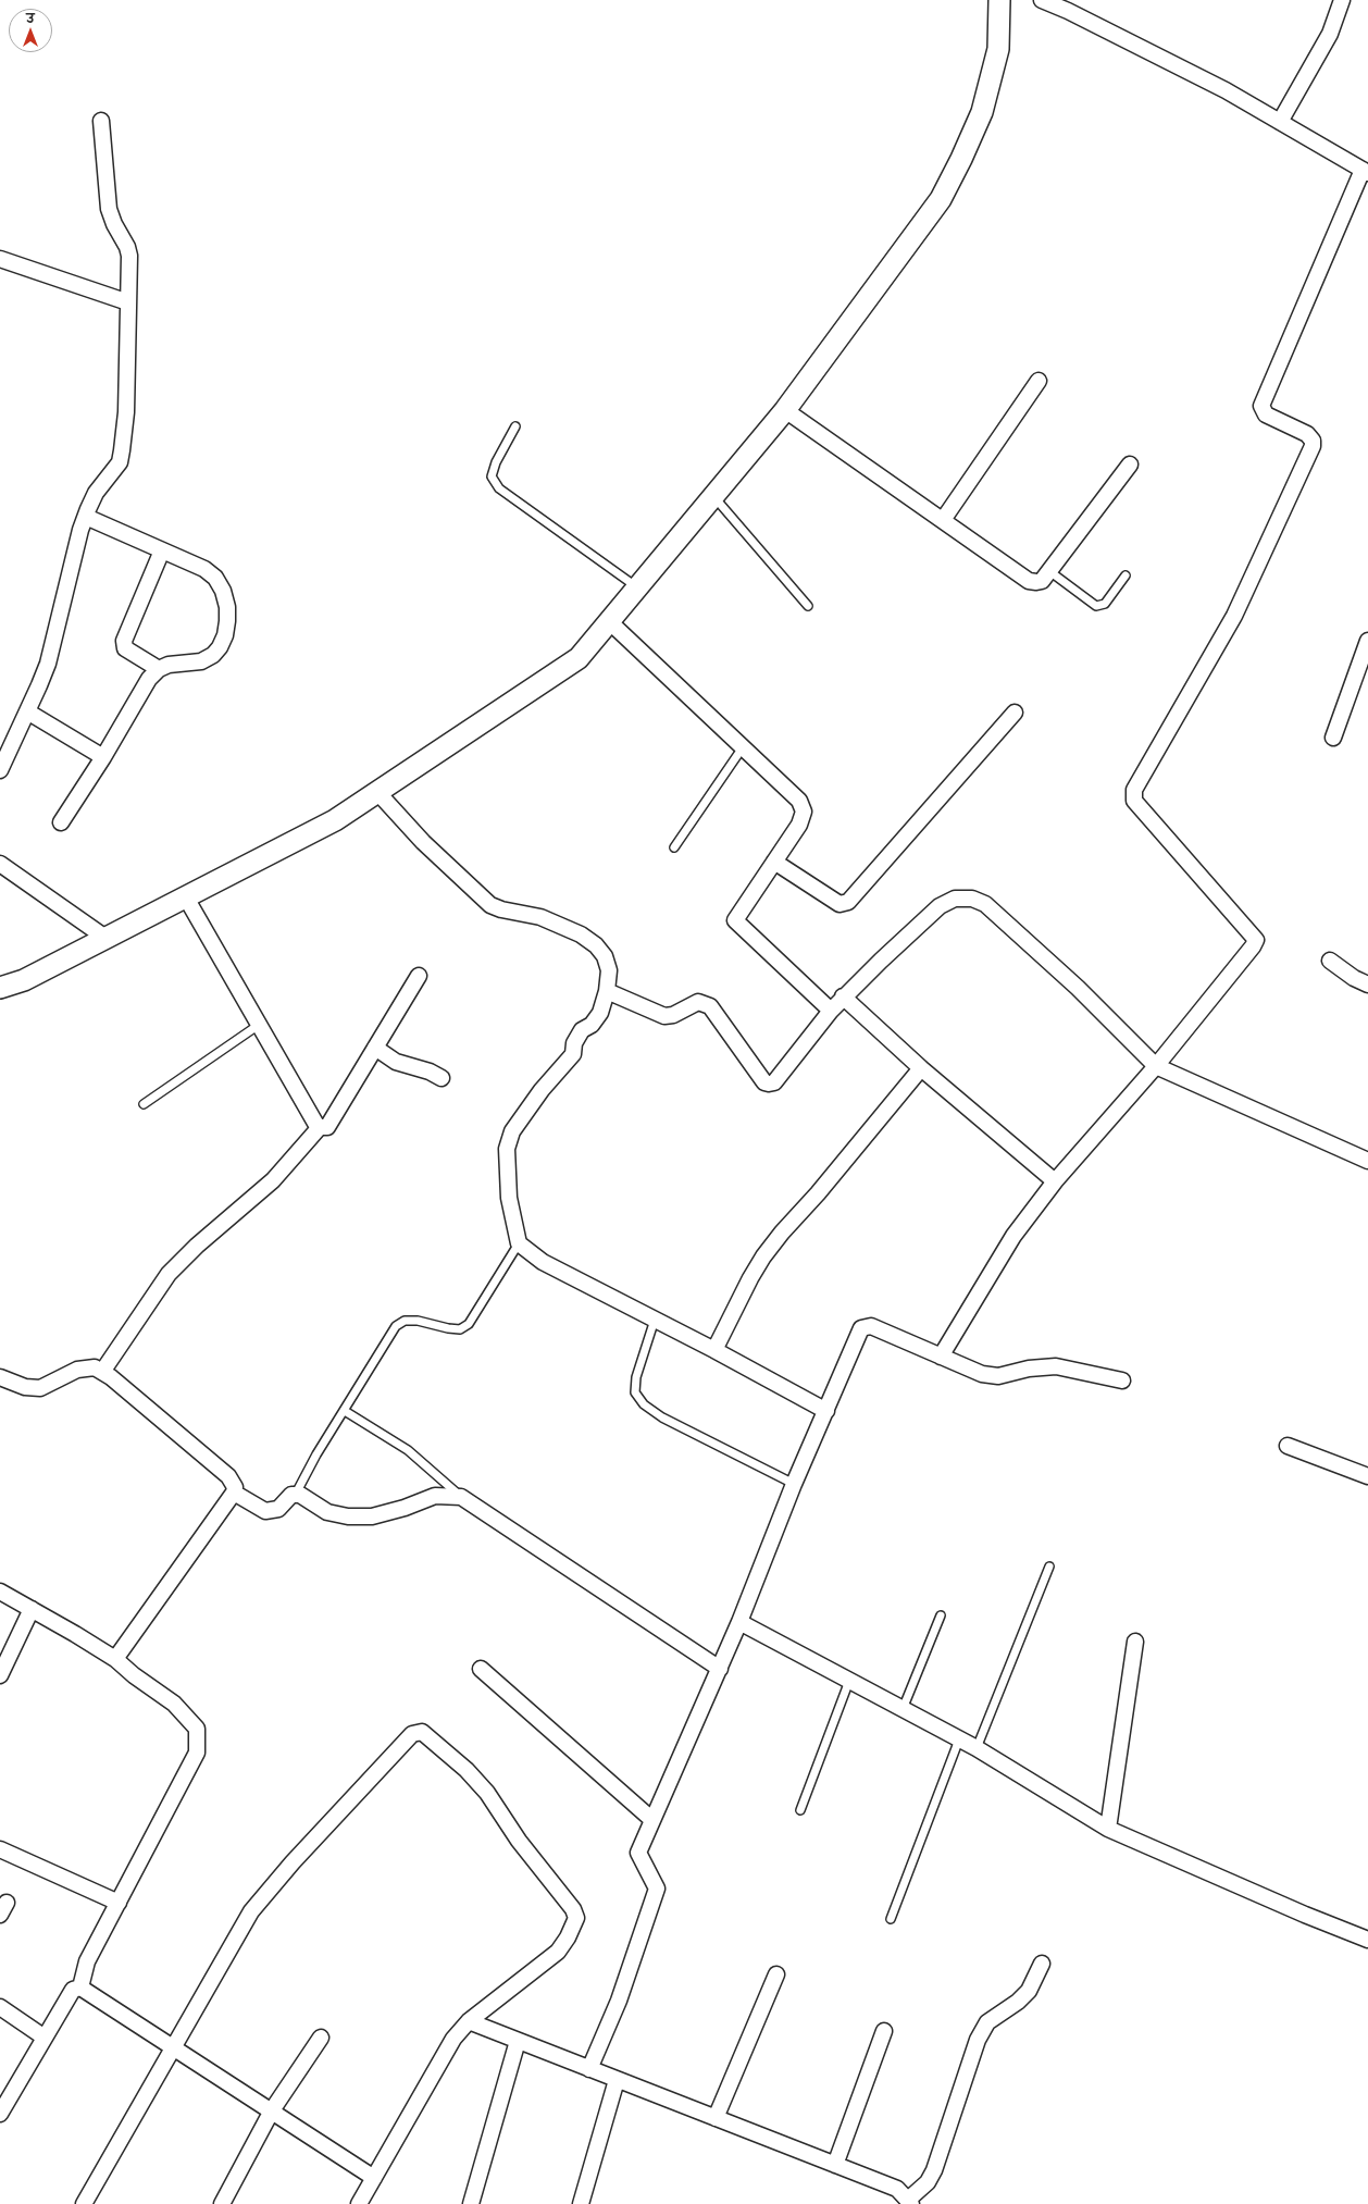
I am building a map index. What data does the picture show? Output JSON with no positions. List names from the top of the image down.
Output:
{
  "north": "top"
}
